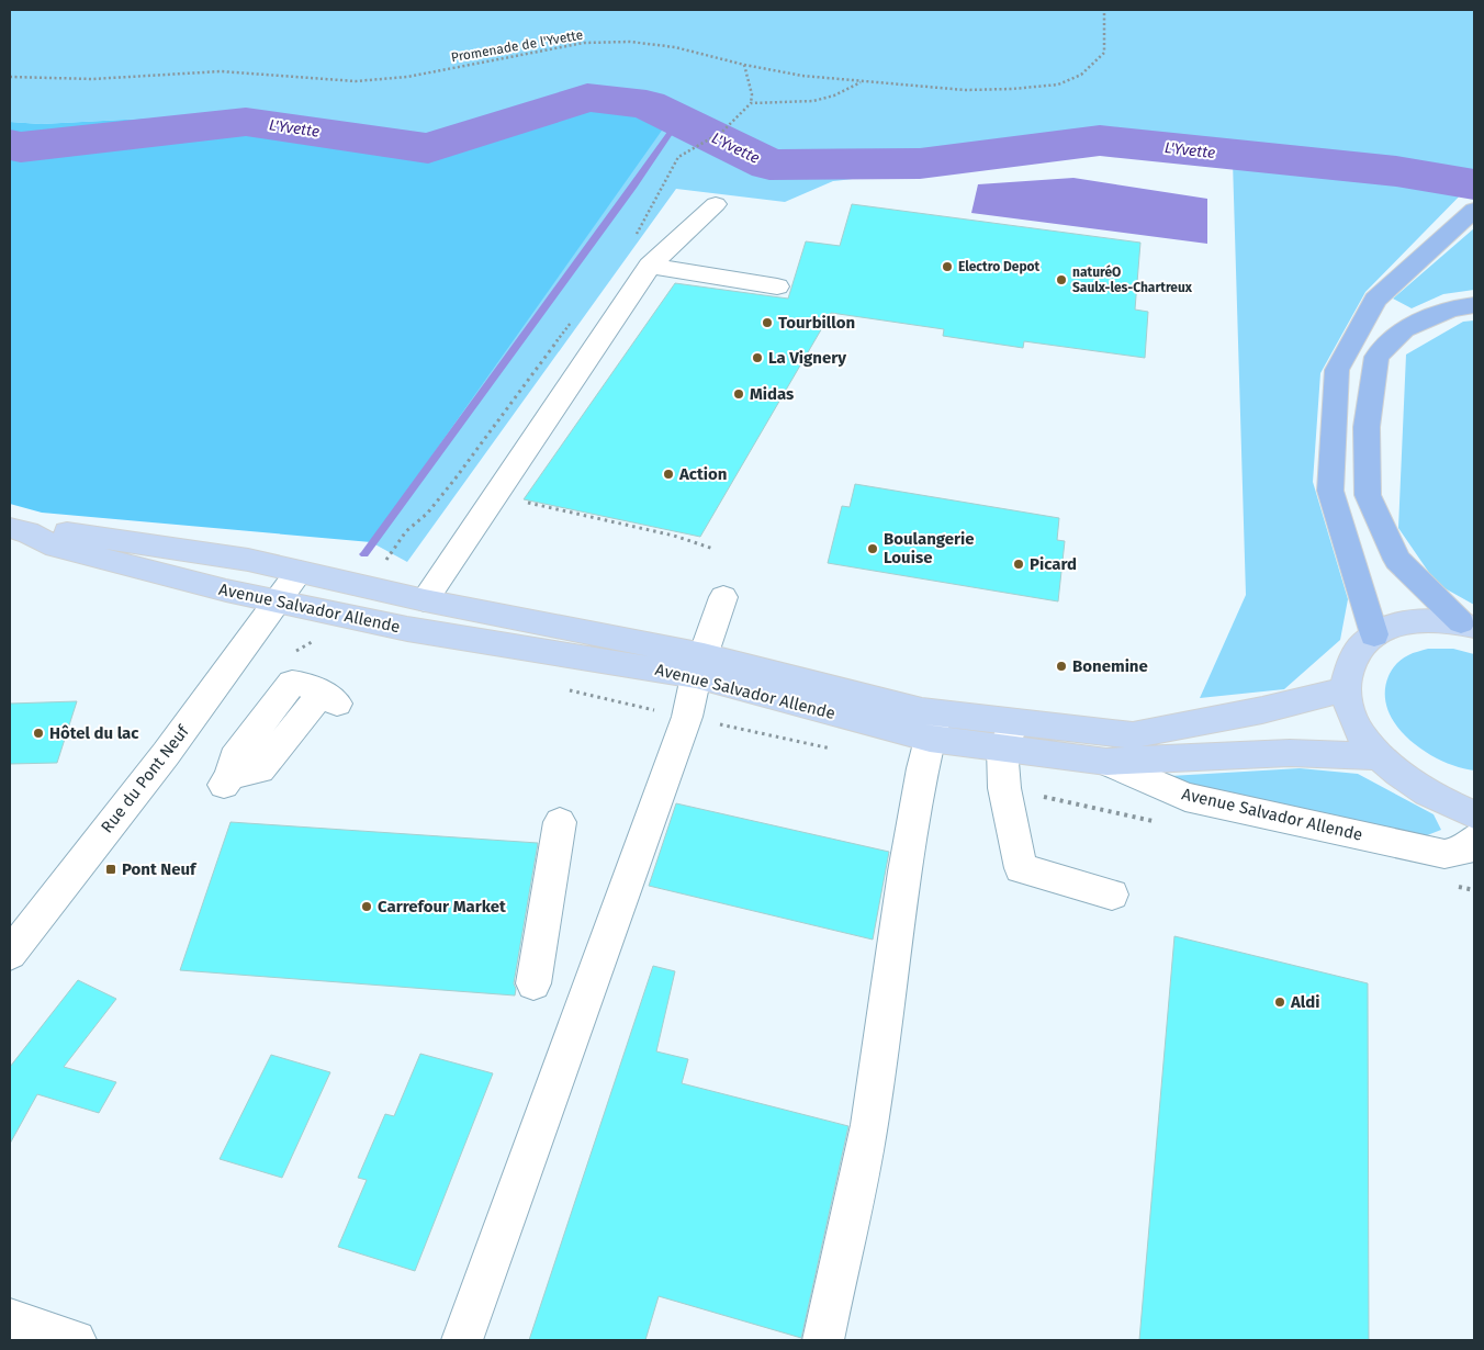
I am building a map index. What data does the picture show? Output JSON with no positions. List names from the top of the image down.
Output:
{
  "streets": {
    "main road": ["Avenue Salvador Allende"],
    "street": ["Rue du Pont Neuf"],
    "path": ["Promenade de l'Yvette"]
  },
  "crossings": [
    ["Avenue Salvador Allende", "Rue du Pont Neuf"]
  ],
  "water": ["L'Yvette"],
  "places": {
    "other": [
      "Electro Depot",
      "naturéO Saulx-les-Chartreux",
      "Tourbillon",
      "La Vignery",
      "Midas",
      "Action",
      "Boulangerie Louise",
      "Picard",
      "Bonemine",
      "Hôtel du lac",
      "Carrefour Market",
      "Aldi"
    ],
    "transit": ["Pont Neuf"]
  }
}
